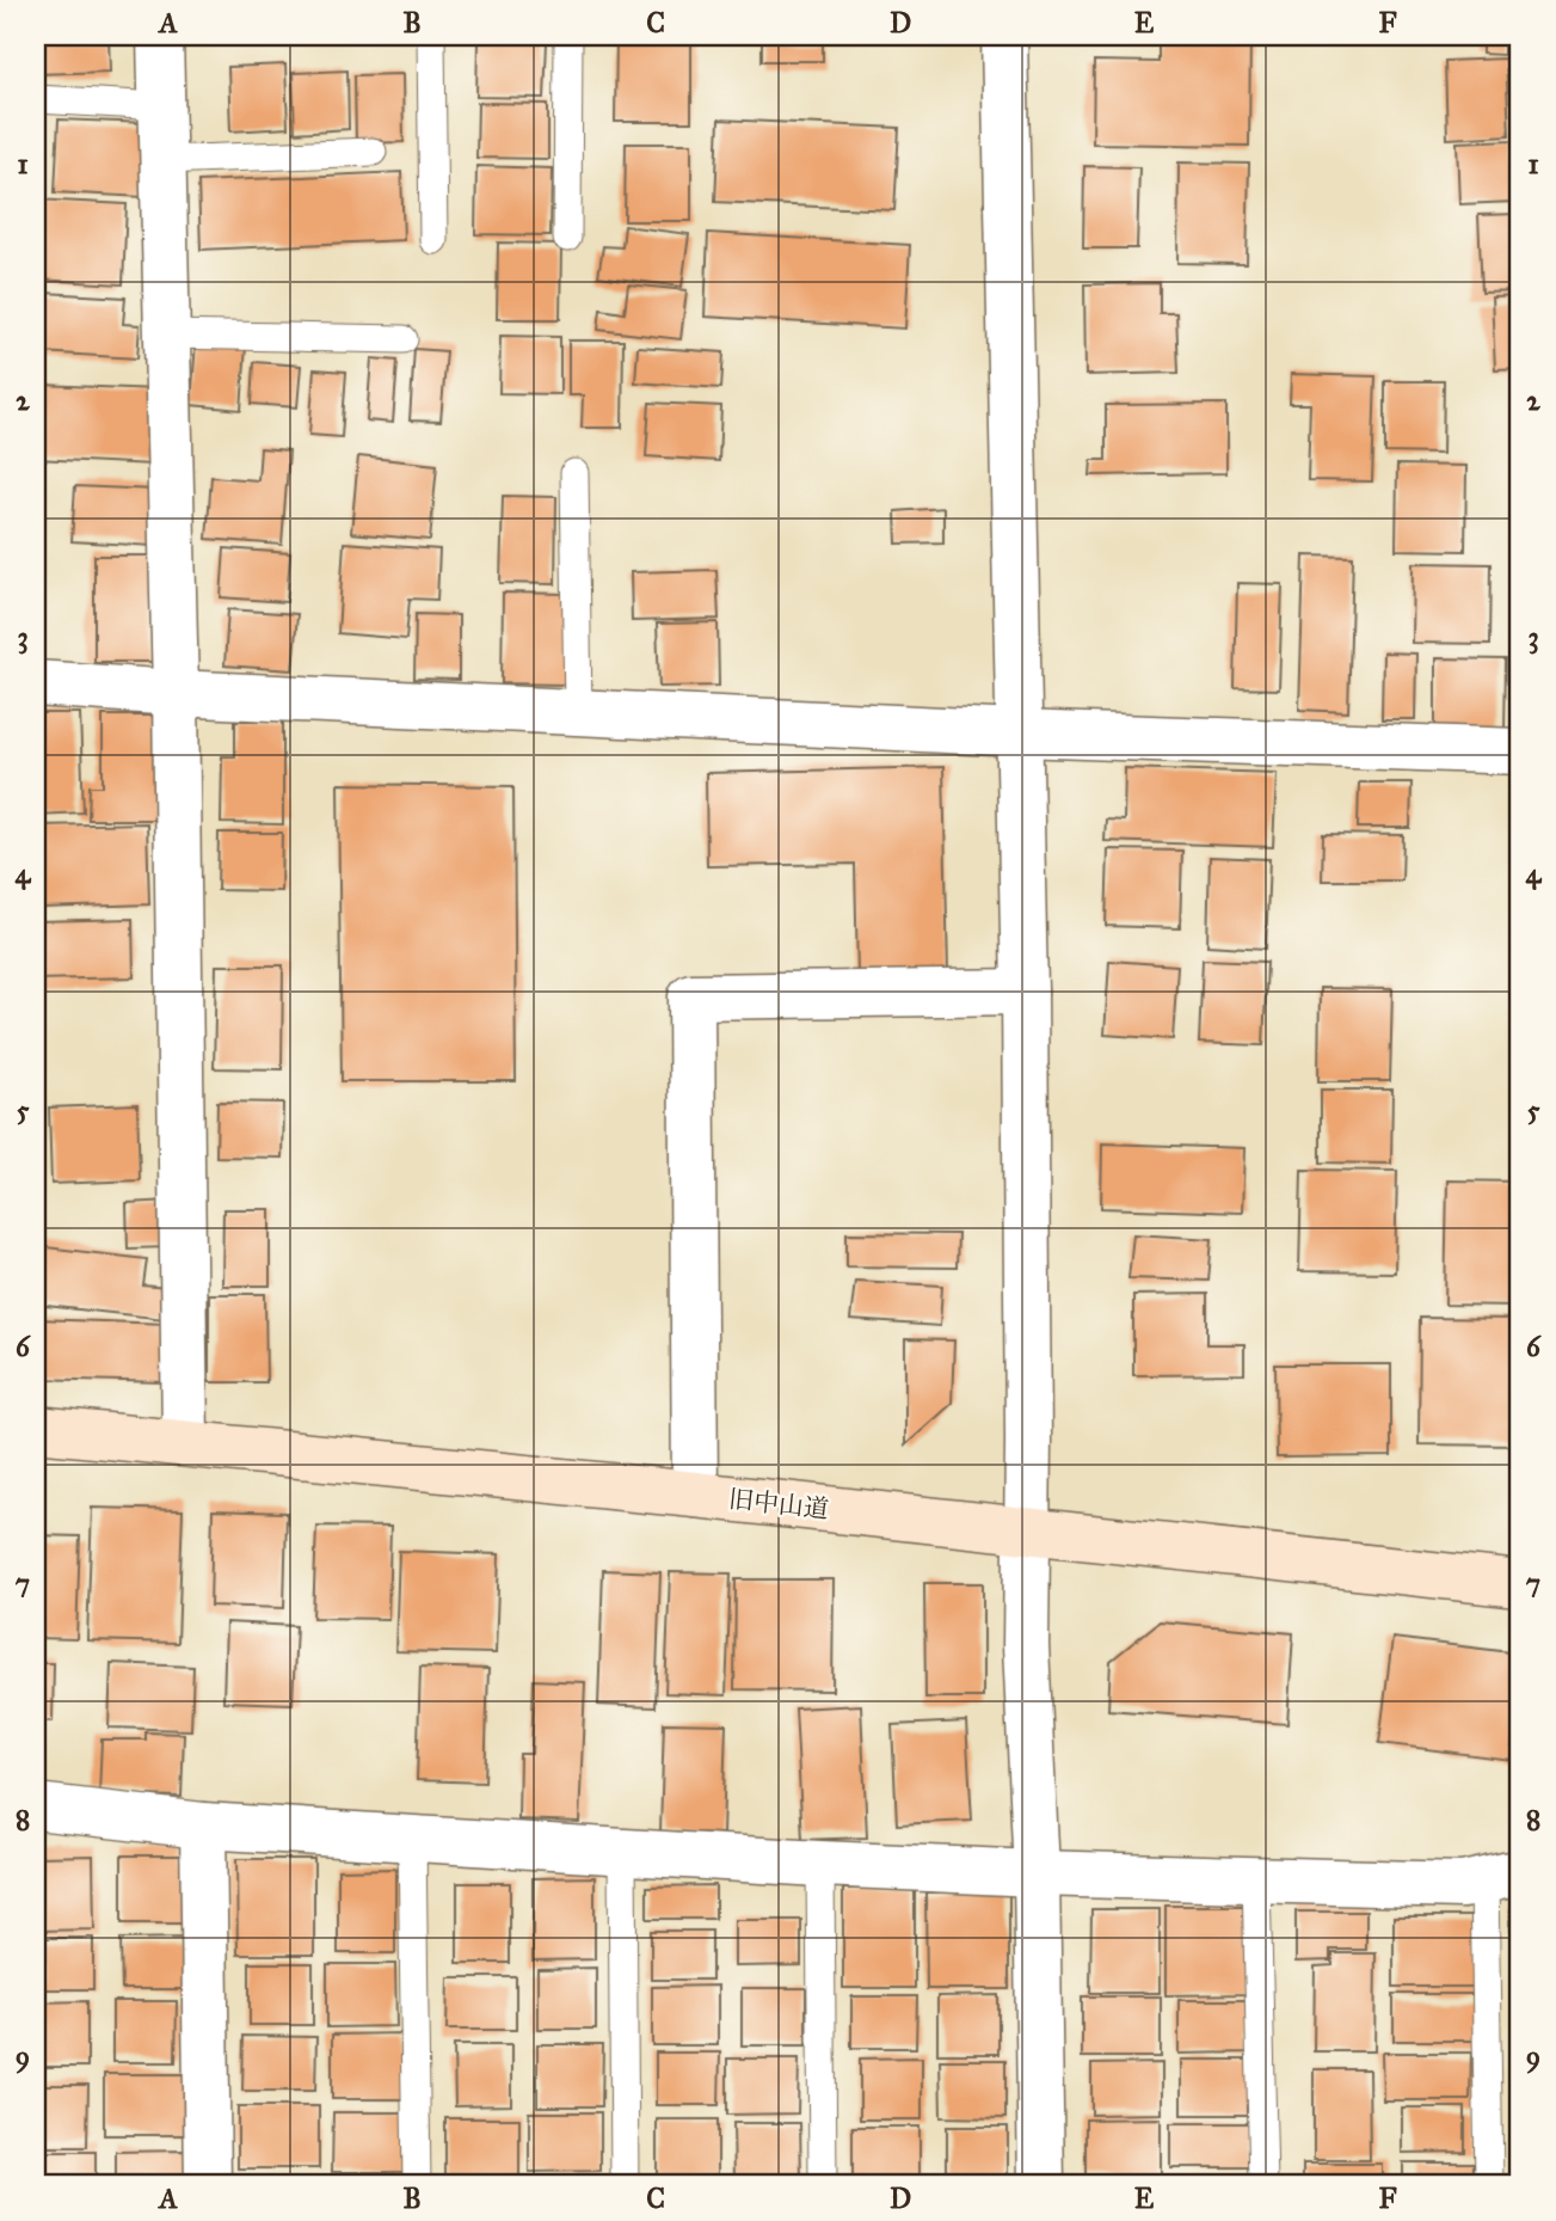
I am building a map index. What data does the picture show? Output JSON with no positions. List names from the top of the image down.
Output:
{
  "streets": {
    "main road": ["旧中山道"]
  },
  "grid": {
    "columns": [
      "A",
      "B",
      "C",
      "D",
      "E",
      "F"
    ],
    "rows": [
      "1",
      "2",
      "3",
      "4",
      "5",
      "6",
      "7",
      "8",
      "9"
    ]
  }
}
